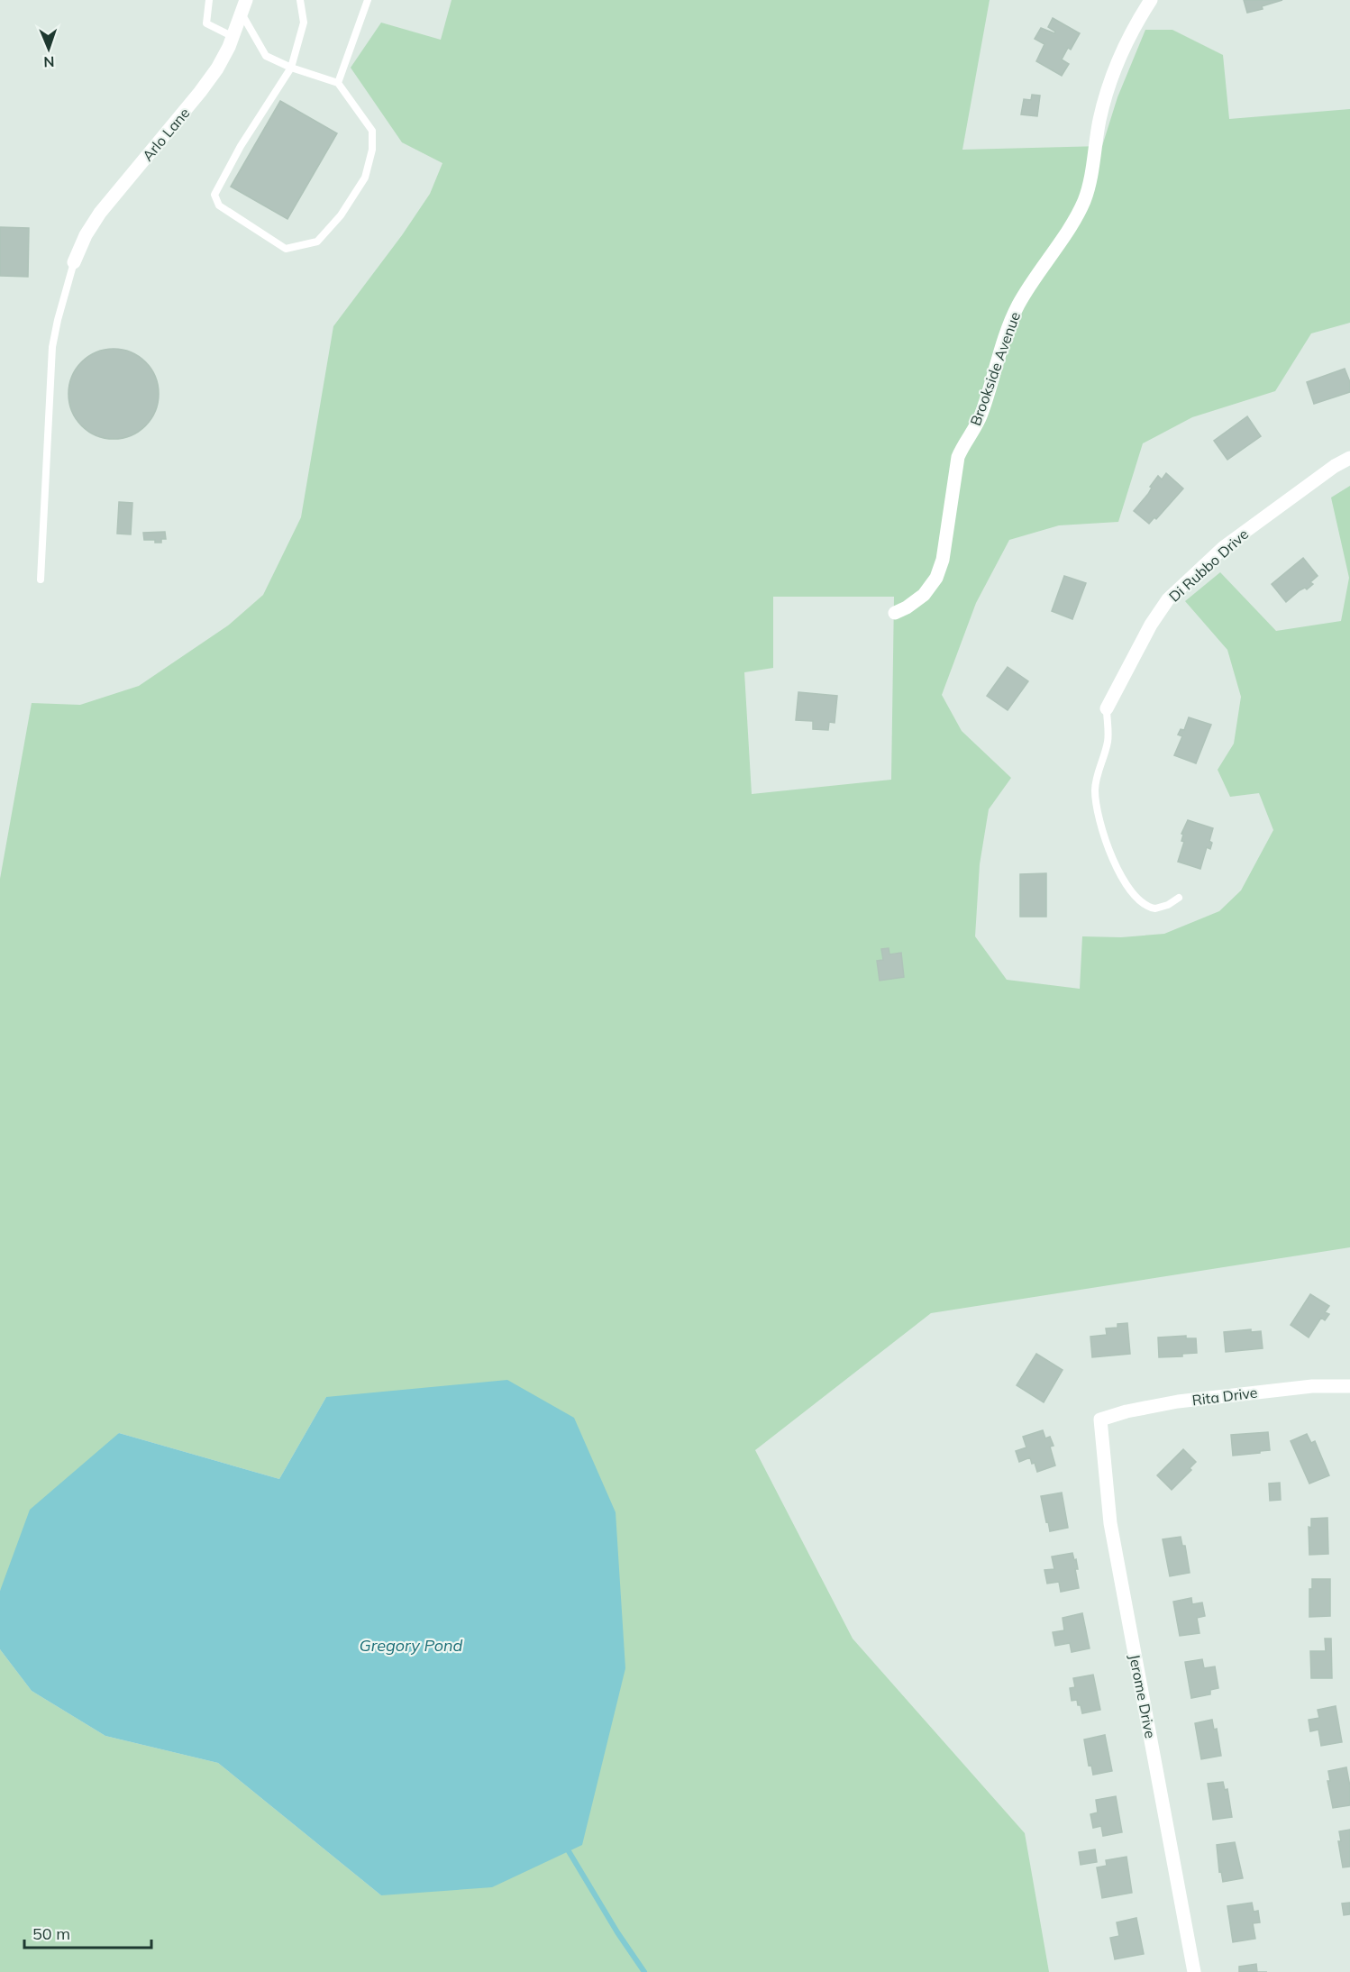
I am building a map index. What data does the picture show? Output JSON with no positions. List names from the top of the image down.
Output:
{
  "streets": {
    "street": [
      "Arlo Lane",
      "Brookside Avenue",
      "Di Rubbo Drive",
      "Rita Drive",
      "Jerome Drive"
    ]
  },
  "crossings": [
    ["Rita Drive", "Jerome Drive"]
  ],
  "water": ["Gregory Pond"],
  "scale_bar": "50 m",
  "north": "bottom"
}
